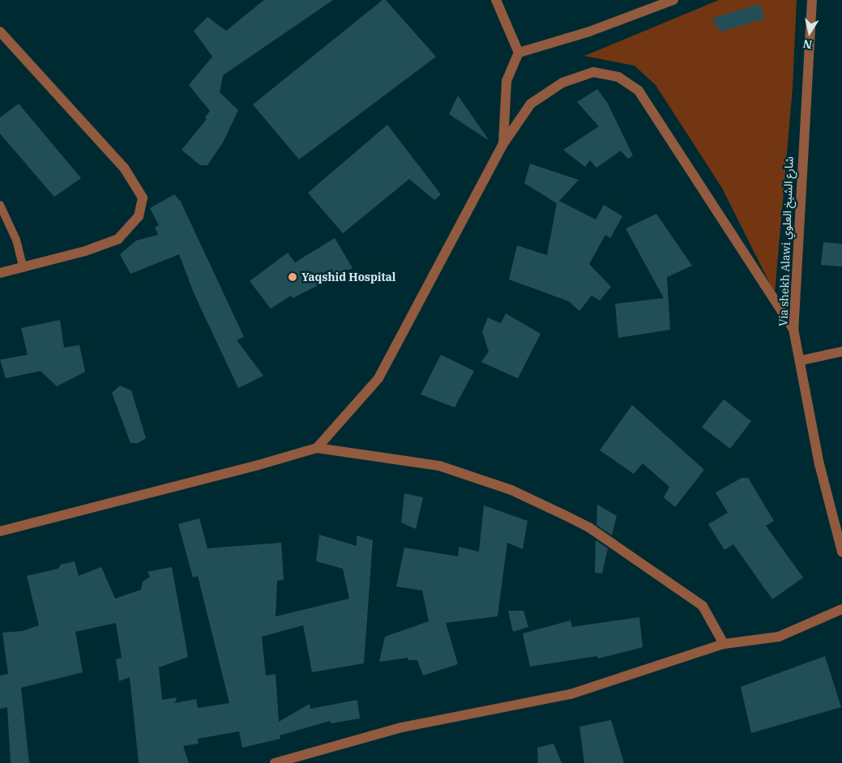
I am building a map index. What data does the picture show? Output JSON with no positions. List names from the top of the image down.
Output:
{
  "streets": {
    "street": ["Via shekh Alawi شارع الشيخ العلوي"]
  },
  "places": ["Yaqshid Hospital"],
  "north": "bottom"
}
